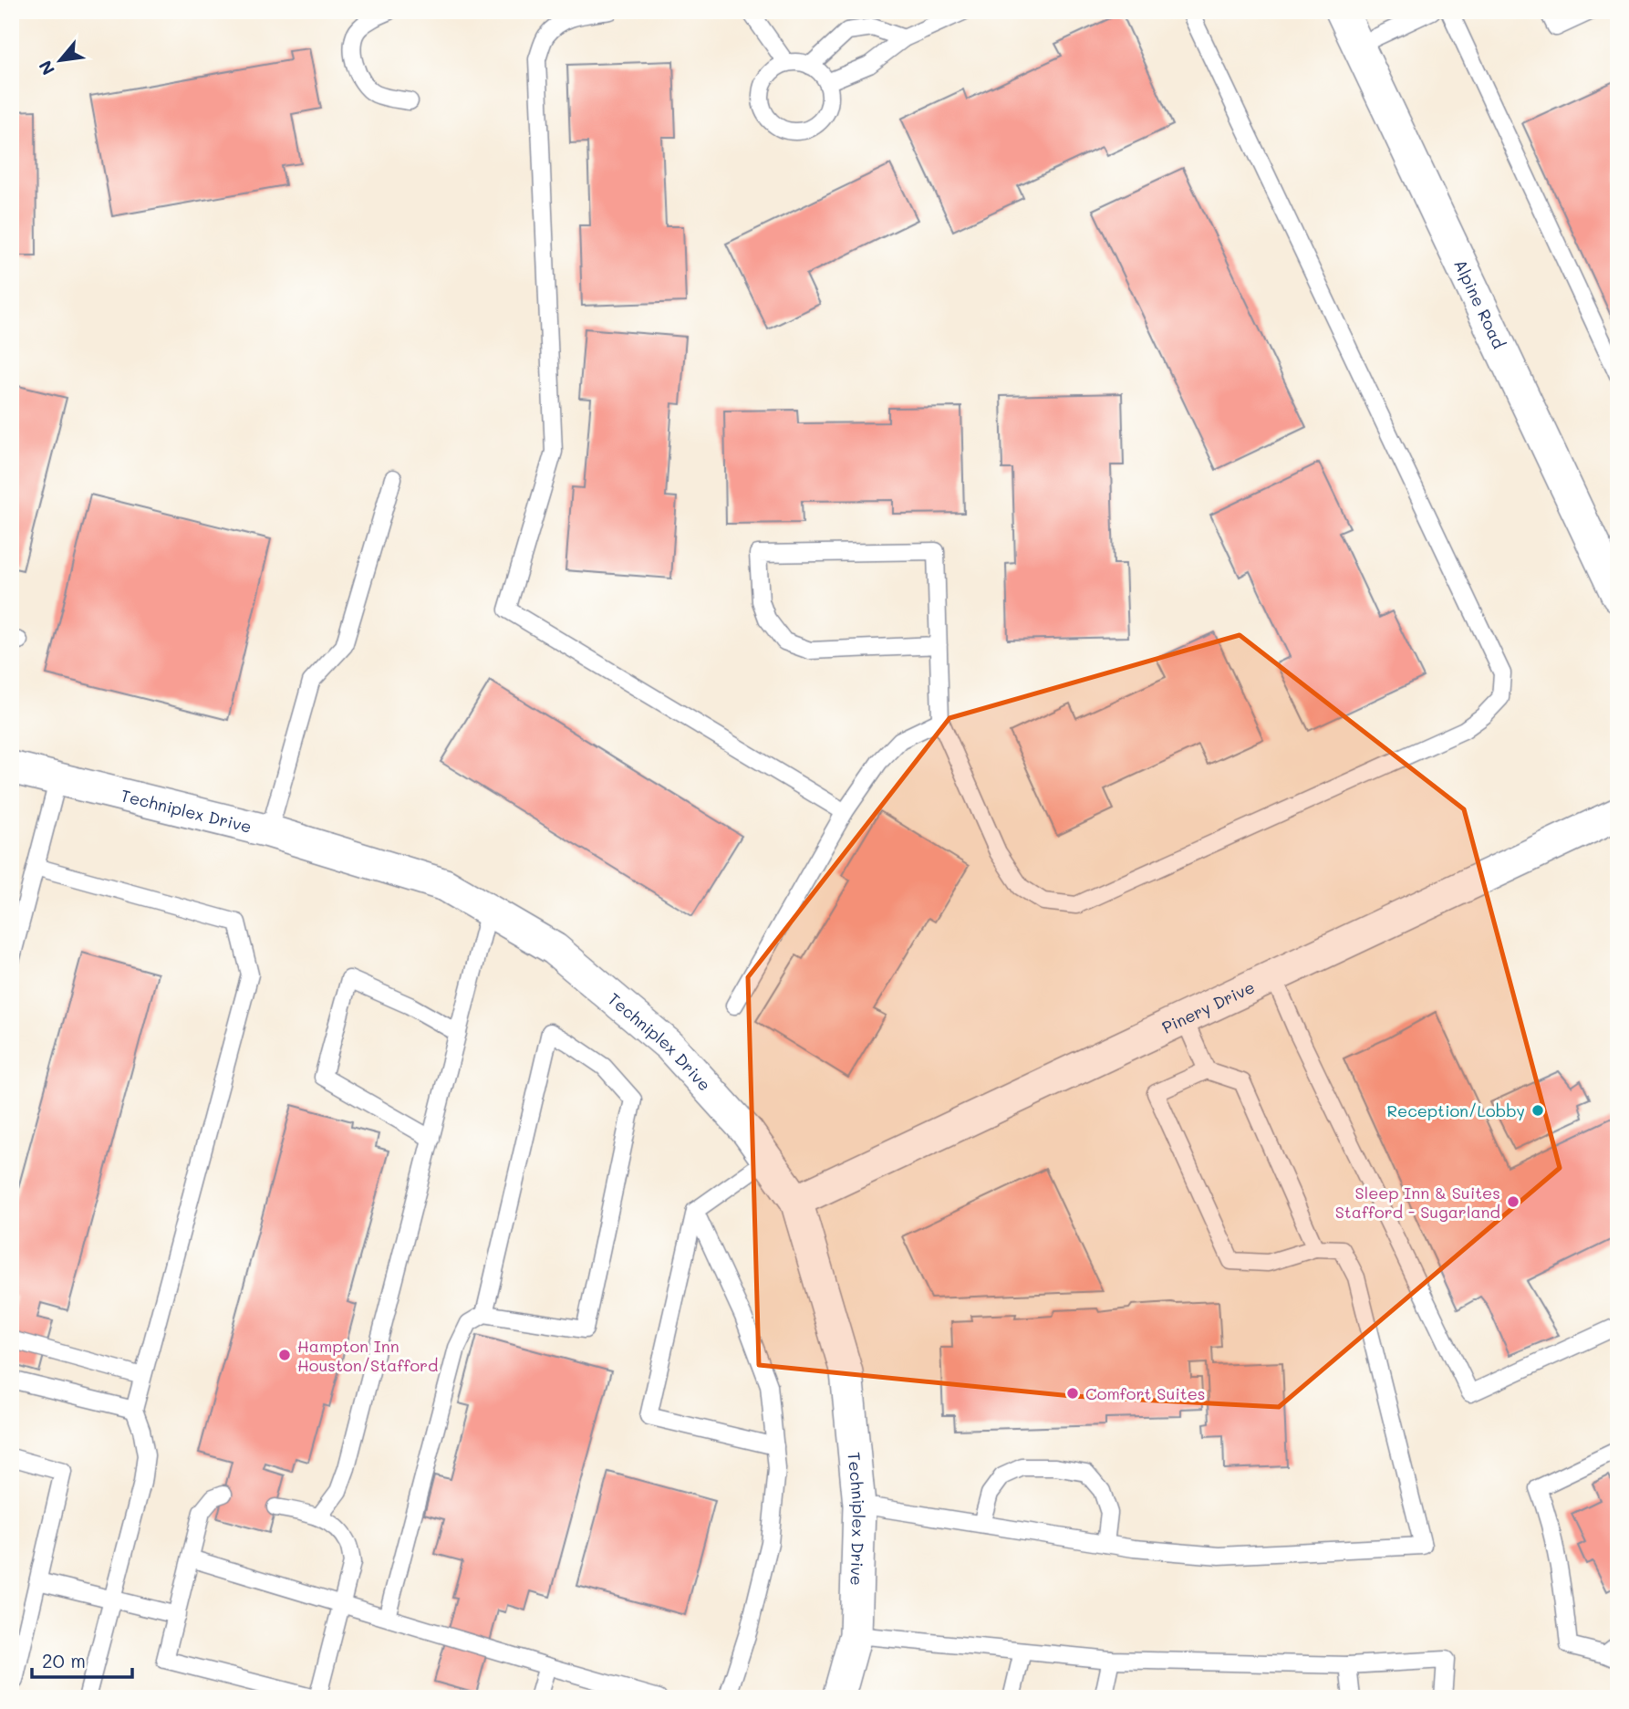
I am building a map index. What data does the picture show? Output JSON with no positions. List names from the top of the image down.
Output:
{
  "streets": {
    "street": ["Alpine Road", "Techniplex Drive", "Pinery Drive"]
  },
  "crossings": [
    ["Techniplex Drive", "Pinery Drive"]
  ],
  "places": [
    "Reception/Lobby",
    "Sleep Inn & Suites Stafford - Sugarland",
    "Hampton Inn Houston/Stafford",
    "Comfort Suites"
  ],
  "scale_bar": "20 m",
  "north": "bottom left"
}
